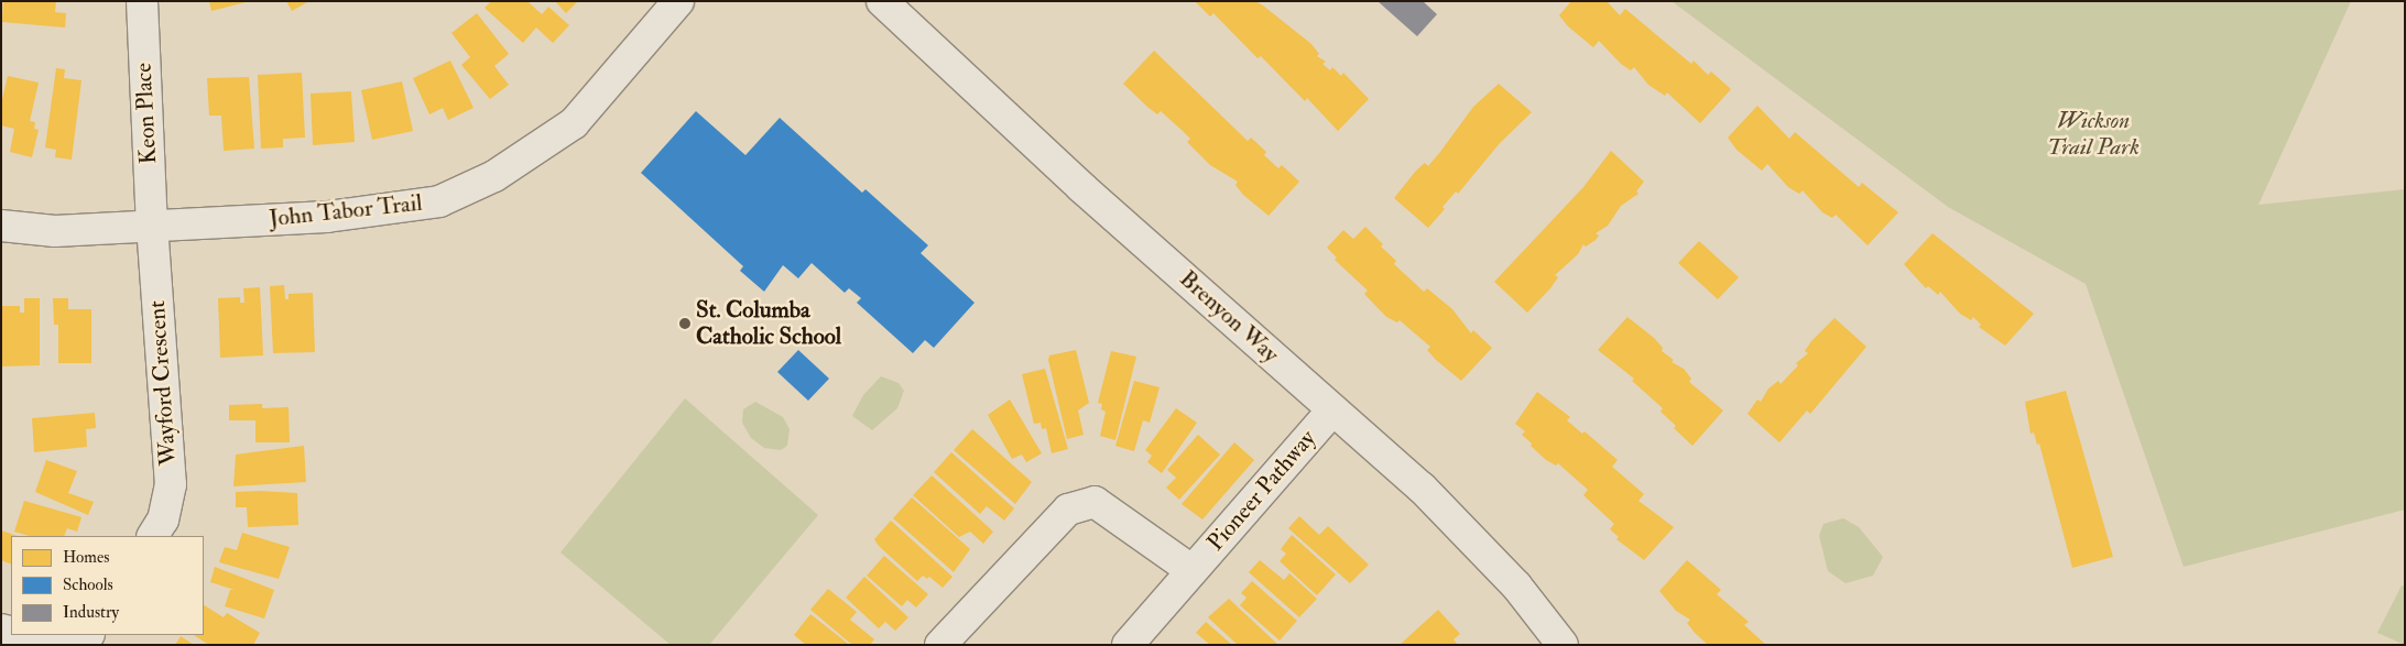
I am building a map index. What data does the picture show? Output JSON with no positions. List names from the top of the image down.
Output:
{
  "streets": {
    "street": [
      "Keon Place",
      "John Tabor Trail",
      "Brenyon Way",
      "Wayford Crescent",
      "Pioneer Pathway"
    ]
  },
  "crossings": [
    ["Keon Place", "John Tabor Trail"],
    ["Keon Place", "Wayford Crescent"],
    ["John Tabor Trail", "Wayford Crescent"],
    ["Brenyon Way", "Pioneer Pathway"]
  ],
  "parks": ["Wickson Trail Park"],
  "places": ["St. Columba Catholic School"],
  "legend": ["Homes", "Schools", "Industry"]
}
